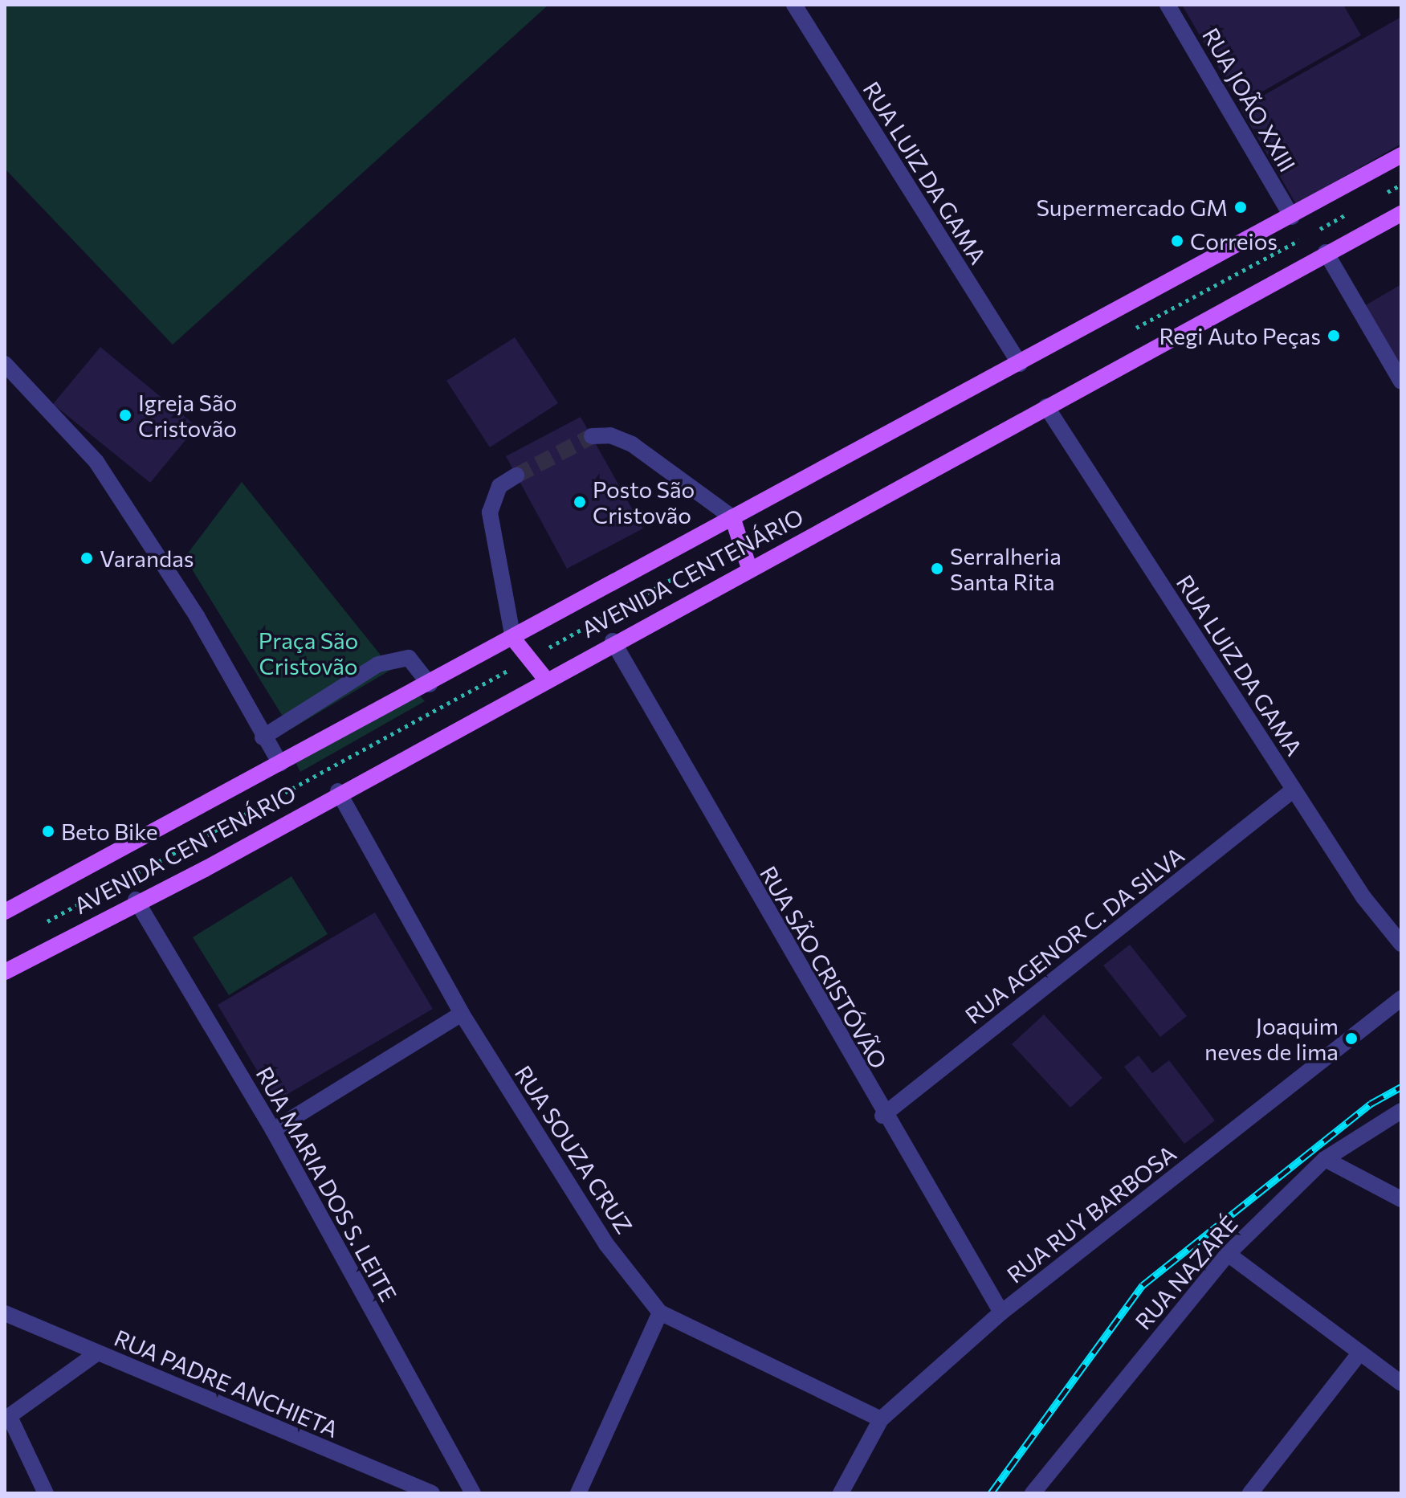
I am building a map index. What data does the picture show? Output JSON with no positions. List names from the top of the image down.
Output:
{
  "streets": {
    "main road": ["AVENIDA CENTENÁRIO"],
    "street": [
      "RUA JOÃO XXIII",
      "RUA LUIZ DA GAMA",
      "RUA AGENOR C. DA SILVA",
      "RUA SÃO CRISTÓVÃO",
      "RUA SOUZA CRUZ",
      "RUA MARIA DOS S. LEITE",
      "RUA RUY BARBOSA",
      "RUA NAZARÉ",
      "RUA PADRE ANCHIETA"
    ]
  },
  "crossings": [
    ["RUA JOÃO XXIII", "AVENIDA CENTENÁRIO"],
    ["RUA LUIZ DA GAMA", "AVENIDA CENTENÁRIO"],
    ["RUA LUIZ DA GAMA", "RUA AGENOR C. DA SILVA"],
    ["AVENIDA CENTENÁRIO", "RUA SÃO CRISTÓVÃO"],
    ["AVENIDA CENTENÁRIO", "RUA SOUZA CRUZ"],
    ["AVENIDA CENTENÁRIO", "RUA MARIA DOS S. LEITE"],
    ["RUA AGENOR C. DA SILVA", "RUA SÃO CRISTÓVÃO"],
    ["RUA SÃO CRISTÓVÃO", "RUA RUY BARBOSA"],
    ["RUA SOUZA CRUZ", "RUA RUY BARBOSA"]
  ],
  "parks": ["Praça São Cristovão"],
  "places": [
    "Supermercado GM",
    "Correios",
    "Regi Auto Peças",
    "Igreja São Cristovão",
    "Posto São Cristovão",
    "Varandas",
    "Serralheria Santa Rita",
    "Beto Bike",
    "Joaquim neves de lima"
  ]
}
